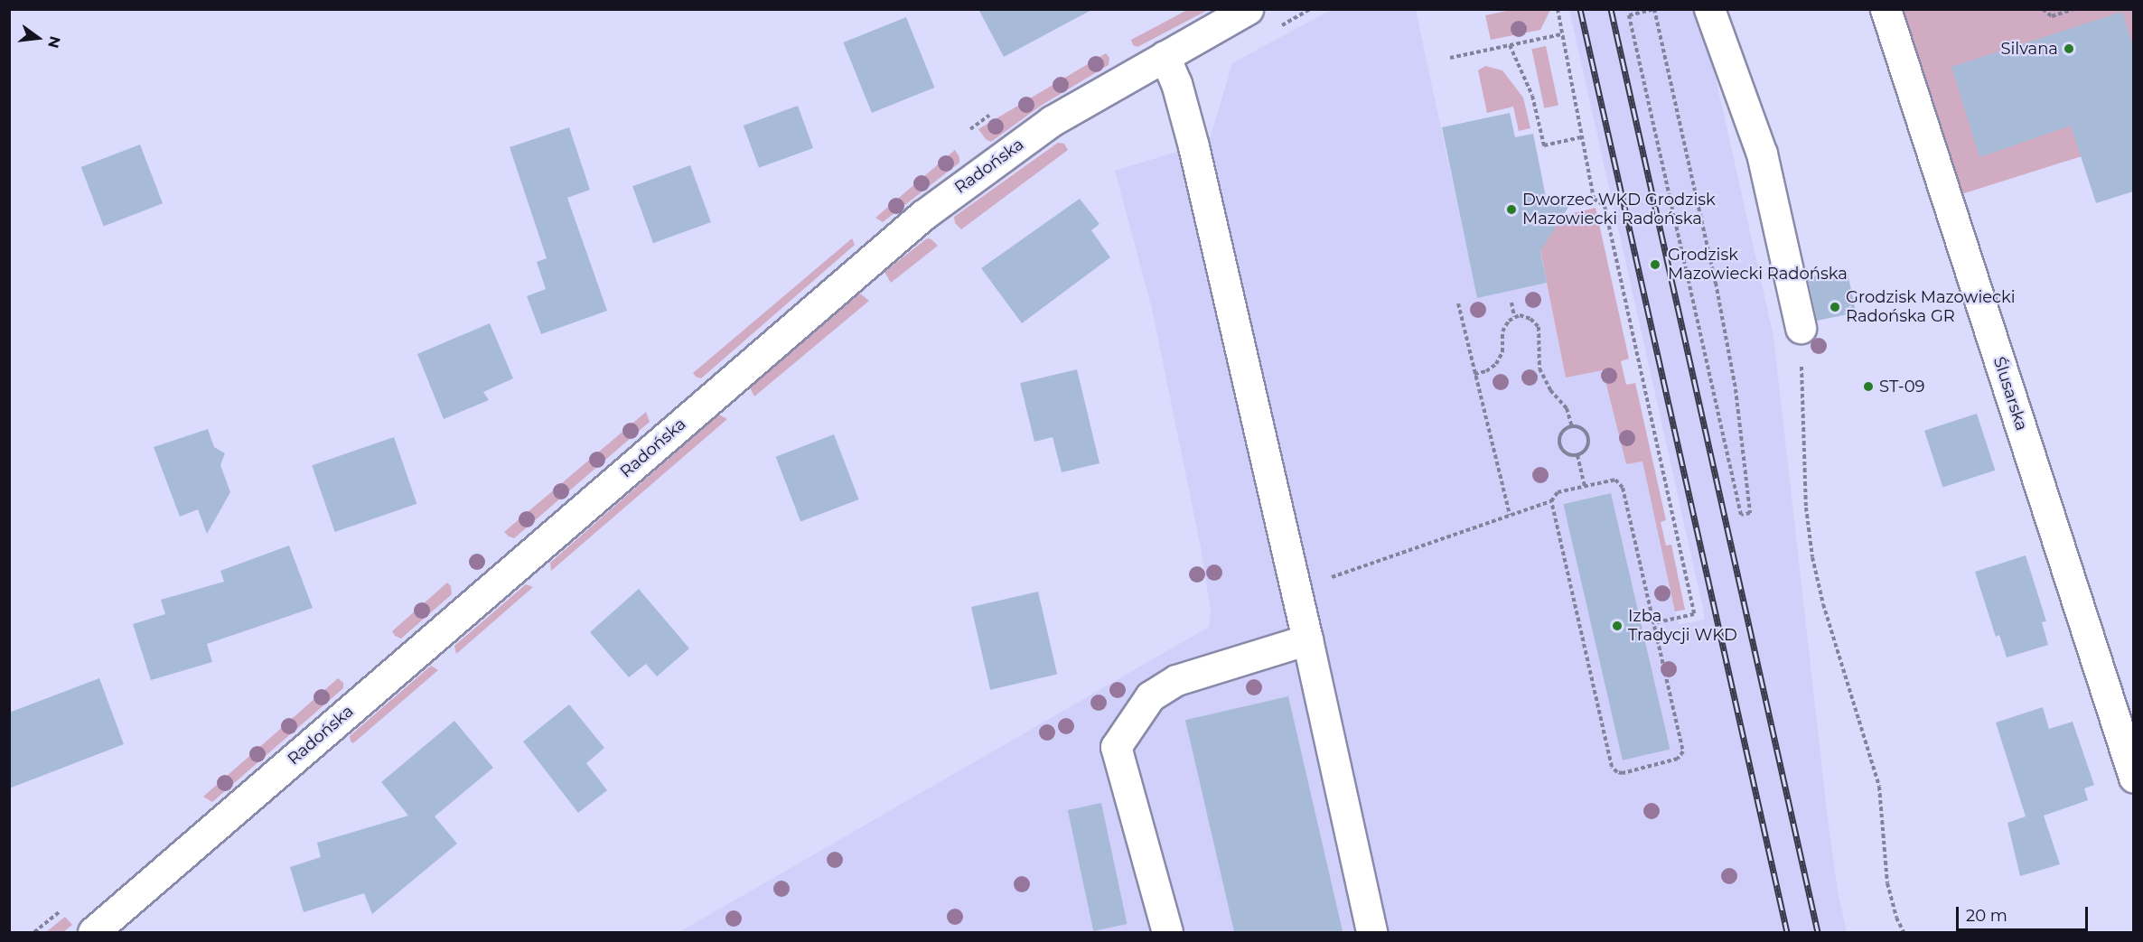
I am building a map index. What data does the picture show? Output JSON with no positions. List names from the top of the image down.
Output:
{
  "streets": {
    "street": ["Radońska", "Ślusarska"]
  },
  "places": [
    "Silvana",
    "Dworzec WKD Grodzisk Mazowiecki Radońska",
    "Grodzisk Mazowiecki Radońska",
    "Grodzisk Mazowiecki Radońska GR",
    "ST-09",
    "Izba Tradycji WKD"
  ],
  "scale_bar": "20 m",
  "north": "right"
}
